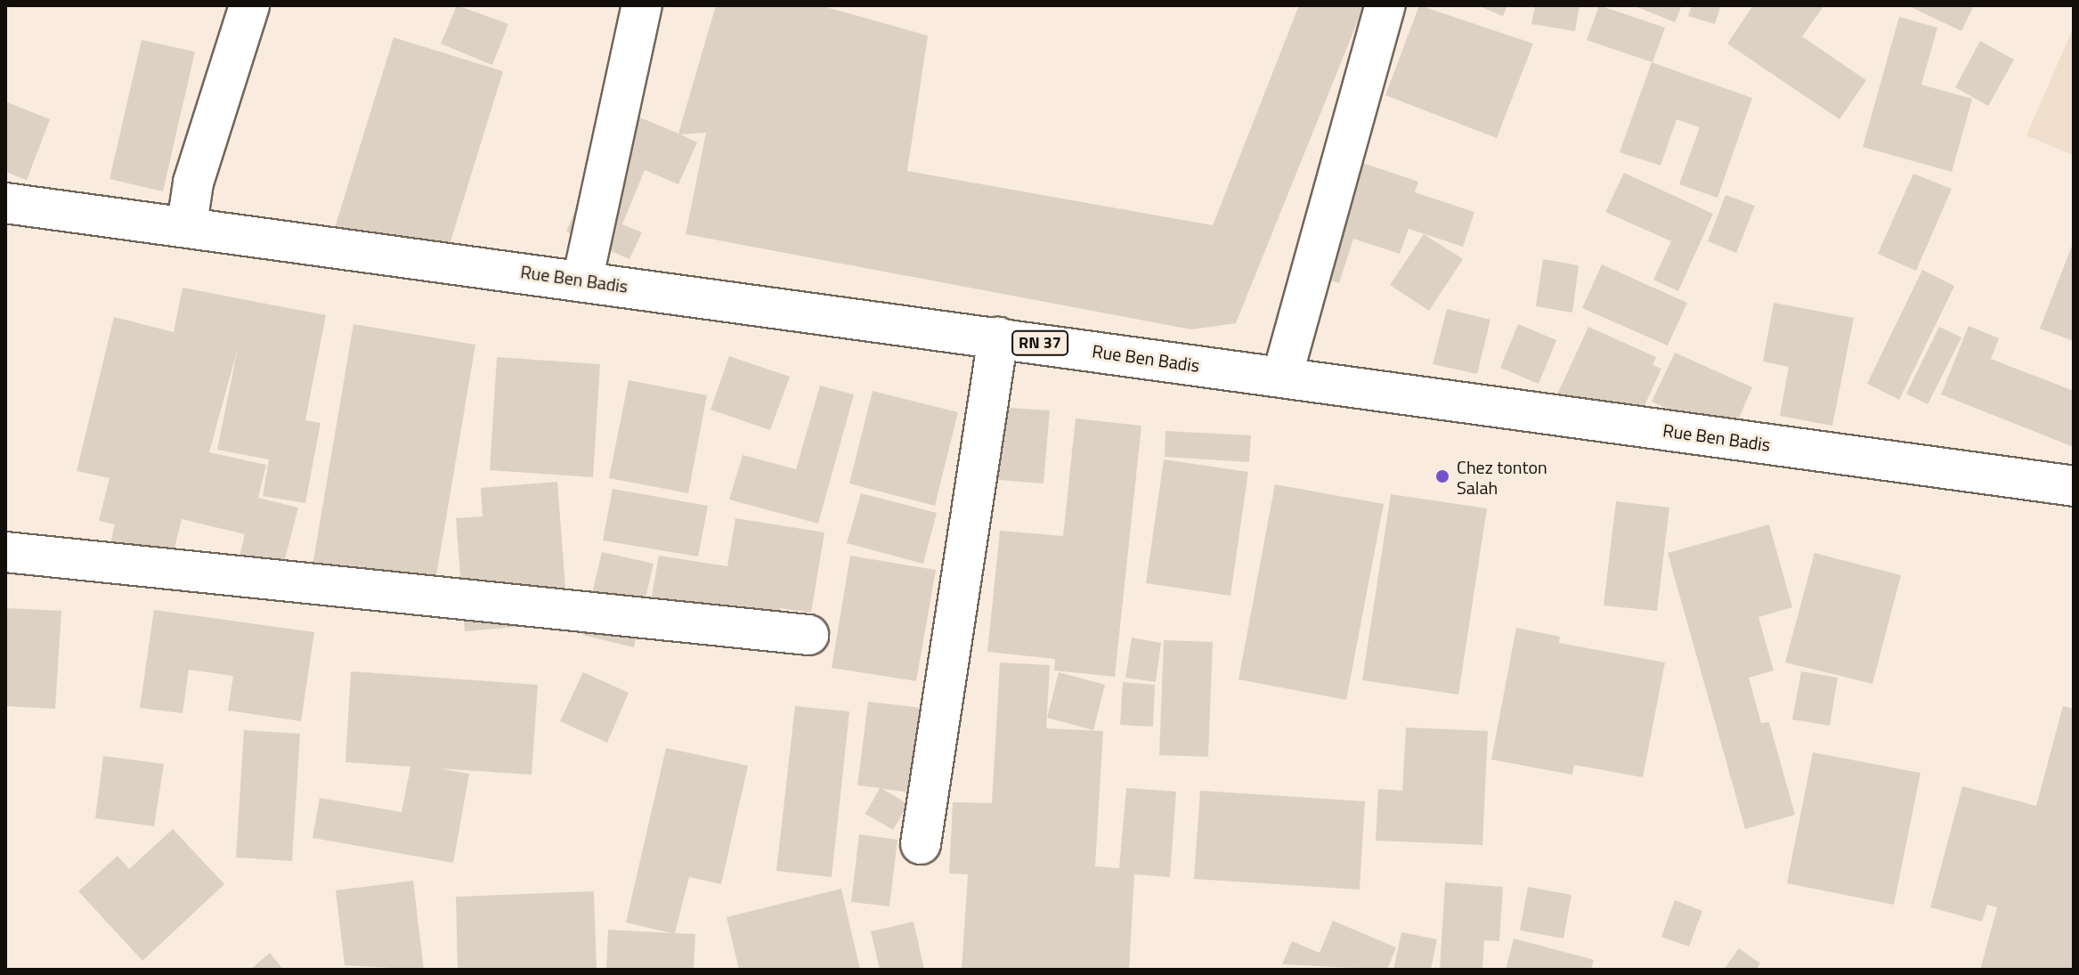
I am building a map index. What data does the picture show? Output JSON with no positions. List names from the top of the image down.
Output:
{
  "streets": {
    "street": ["Rue Ben Badis", "RN 37"]
  },
  "places": ["Chez tonton Salah"]
}
